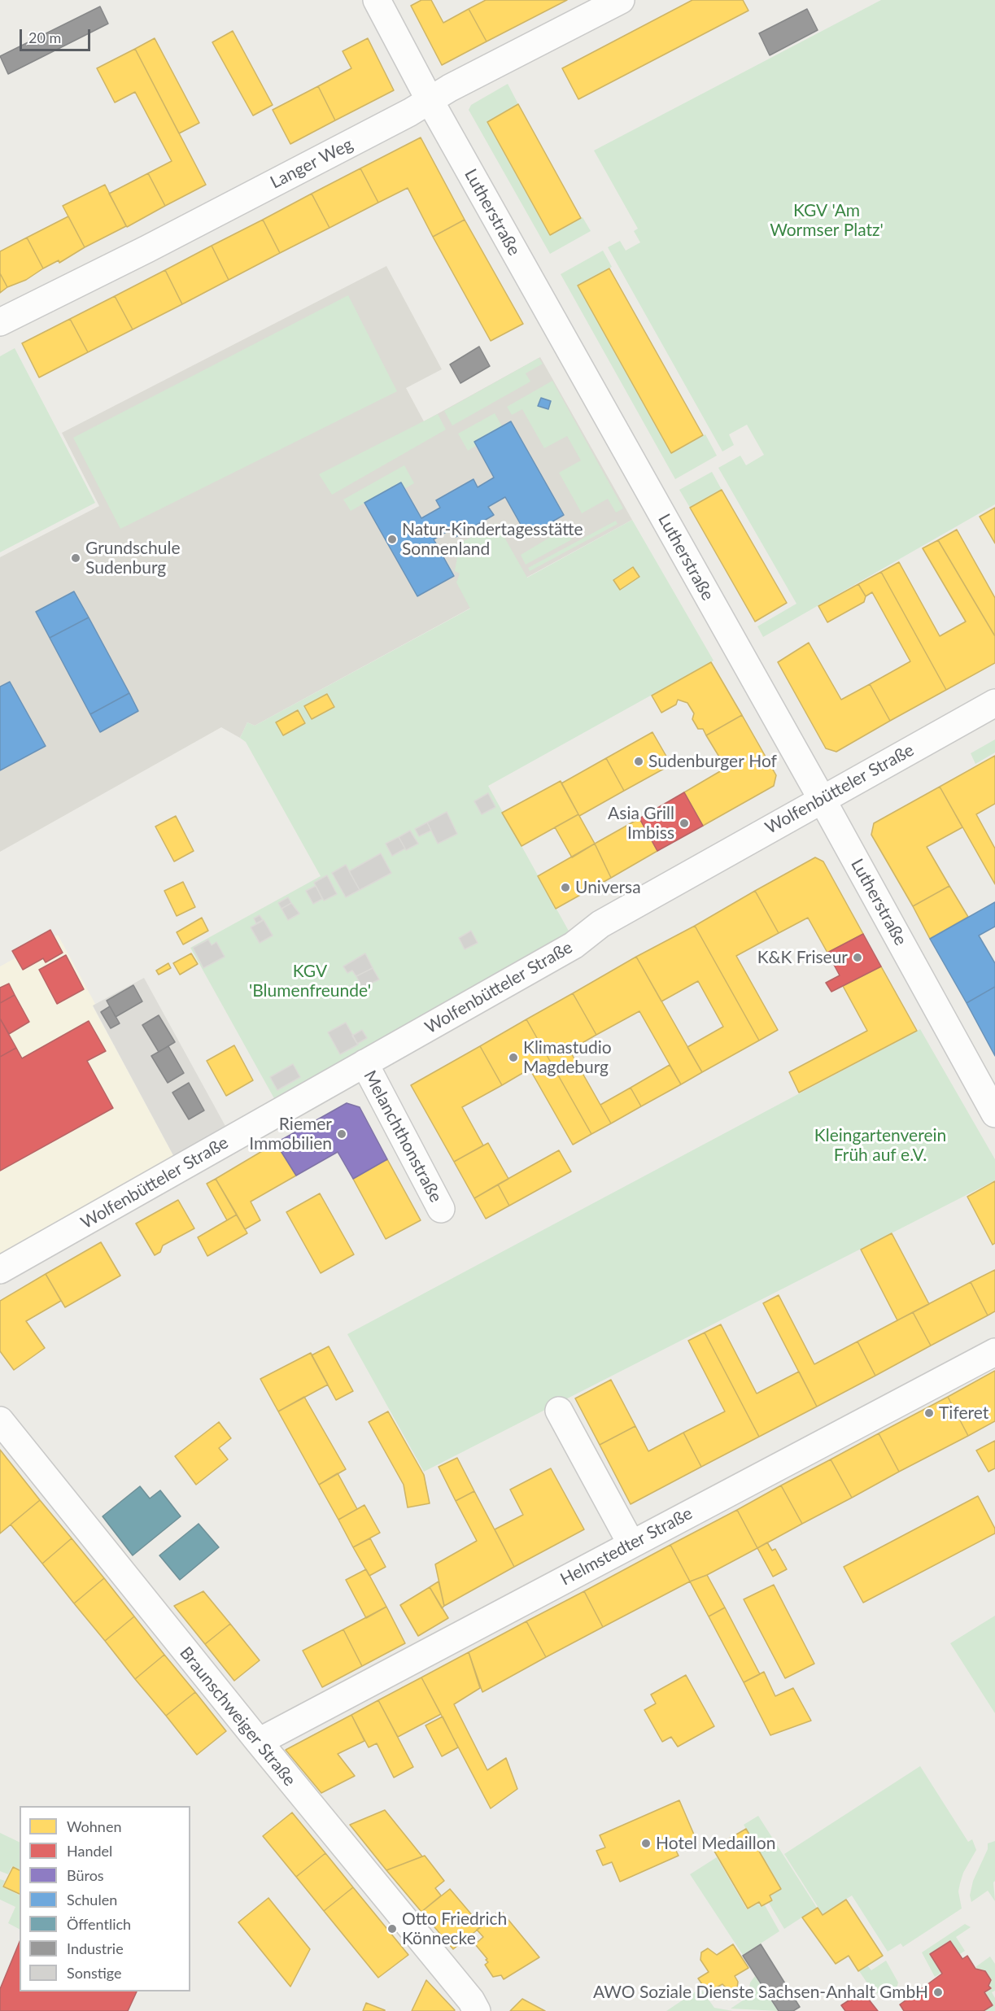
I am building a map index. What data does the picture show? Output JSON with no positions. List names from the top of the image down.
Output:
{
  "streets": {
    "street": [
      "Langer Weg",
      "Lutherstraße",
      "Wolfenbütteler Straße",
      "Melanchthonstraße",
      "Helmstedter Straße",
      "Braunschweiger Straße"
    ]
  },
  "crossings": [
    ["Langer Weg", "Lutherstraße"],
    ["Lutherstraße", "Wolfenbütteler Straße"],
    ["Wolfenbütteler Straße", "Melanchthonstraße"],
    ["Helmstedter Straße", "Braunschweiger Straße"]
  ],
  "parks": ["KGV 'Am Wormser Platz'", "KGV 'Blumenfreunde'", "Kleingartenverein Früh auf e.V."],
  "places": [
    "Natur-Kindertagesstätte Sonnenland",
    "Grundschule Sudenburg",
    "Sudenburger Hof",
    "Asia Grill Imbiss",
    "Universa",
    "K&K Friseur",
    "Klimastudio Magdeburg",
    "Riemer Immobilien",
    "Tiferet",
    "Hotel Medaillon",
    "Otto Friedrich Könnecke",
    "AWO Soziale Dienste Sachsen-Anhalt GmbH"
  ],
  "legend": [
    "Wohnen",
    "Handel",
    "Büros",
    "Schulen",
    "Öffentlich",
    "Industrie",
    "Sonstige"
  ],
  "scale_bar": "20 m"
}
